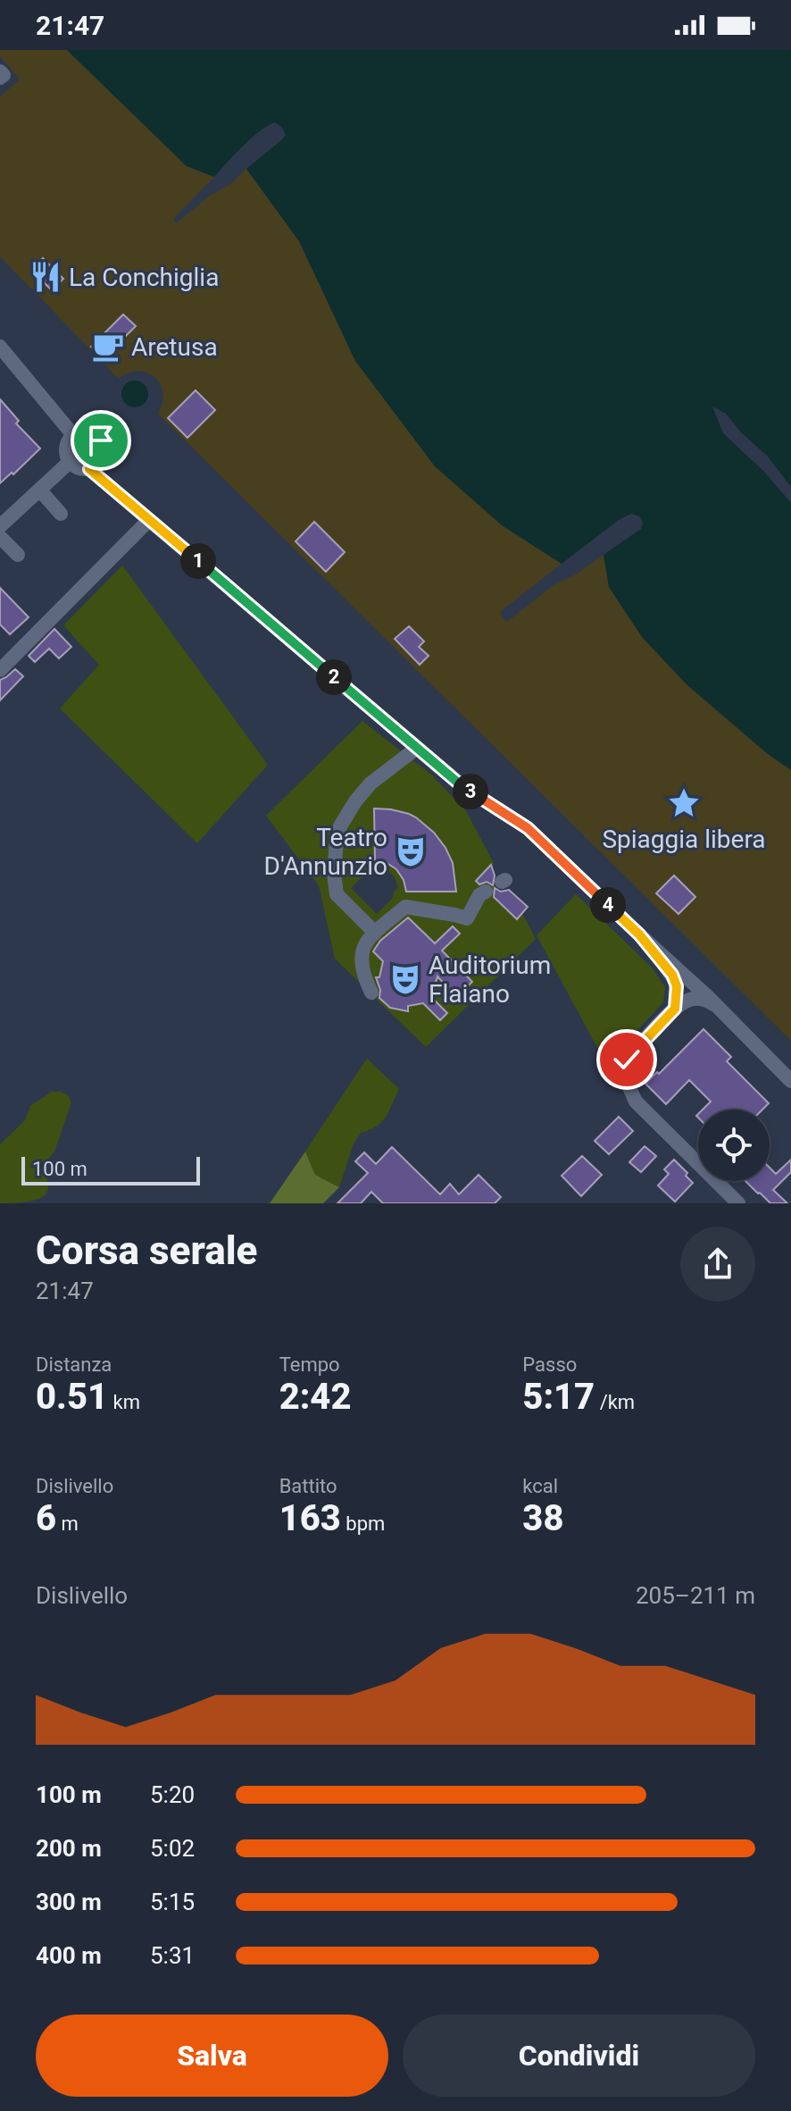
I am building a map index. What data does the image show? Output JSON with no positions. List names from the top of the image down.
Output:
{
  "places": {
    "restaurant": ["La Conchiglia"],
    "cafe": ["Aretusa"],
    "place": ["Spiaggia libera"],
    "theatre": ["Teatro D'Annunzio", "Auditorium Flaiano"]
  },
  "scale_bar": "100 m",
  "page": {
    "status": "21:47",
    "pins": [
      "1",
      "2",
      "3",
      "4"
    ],
    "scale": "100 m",
    "heading": ["Corsa serale", "21:47"],
    "stats": [
      ["Distanza", "0.51 km"],
      ["Tempo", "2:42"],
      ["Passo", "5:17 /km"],
      ["Dislivello", "6 m"],
      ["Battito", "163 bpm"],
      ["kcal", "38"]
    ],
    "chart": ["Dislivello", "205–211 m"],
    "list": [
      {
        "name": "100 m",
        "note": "5:20"
      },
      {
        "name": "200 m",
        "note": "5:02"
      },
      {
        "name": "300 m",
        "note": "5:15"
      },
      {
        "name": "400 m",
        "note": "5:31"
      }
    ],
    "buttons": ["Salva", "Condividi"]
  }
}
